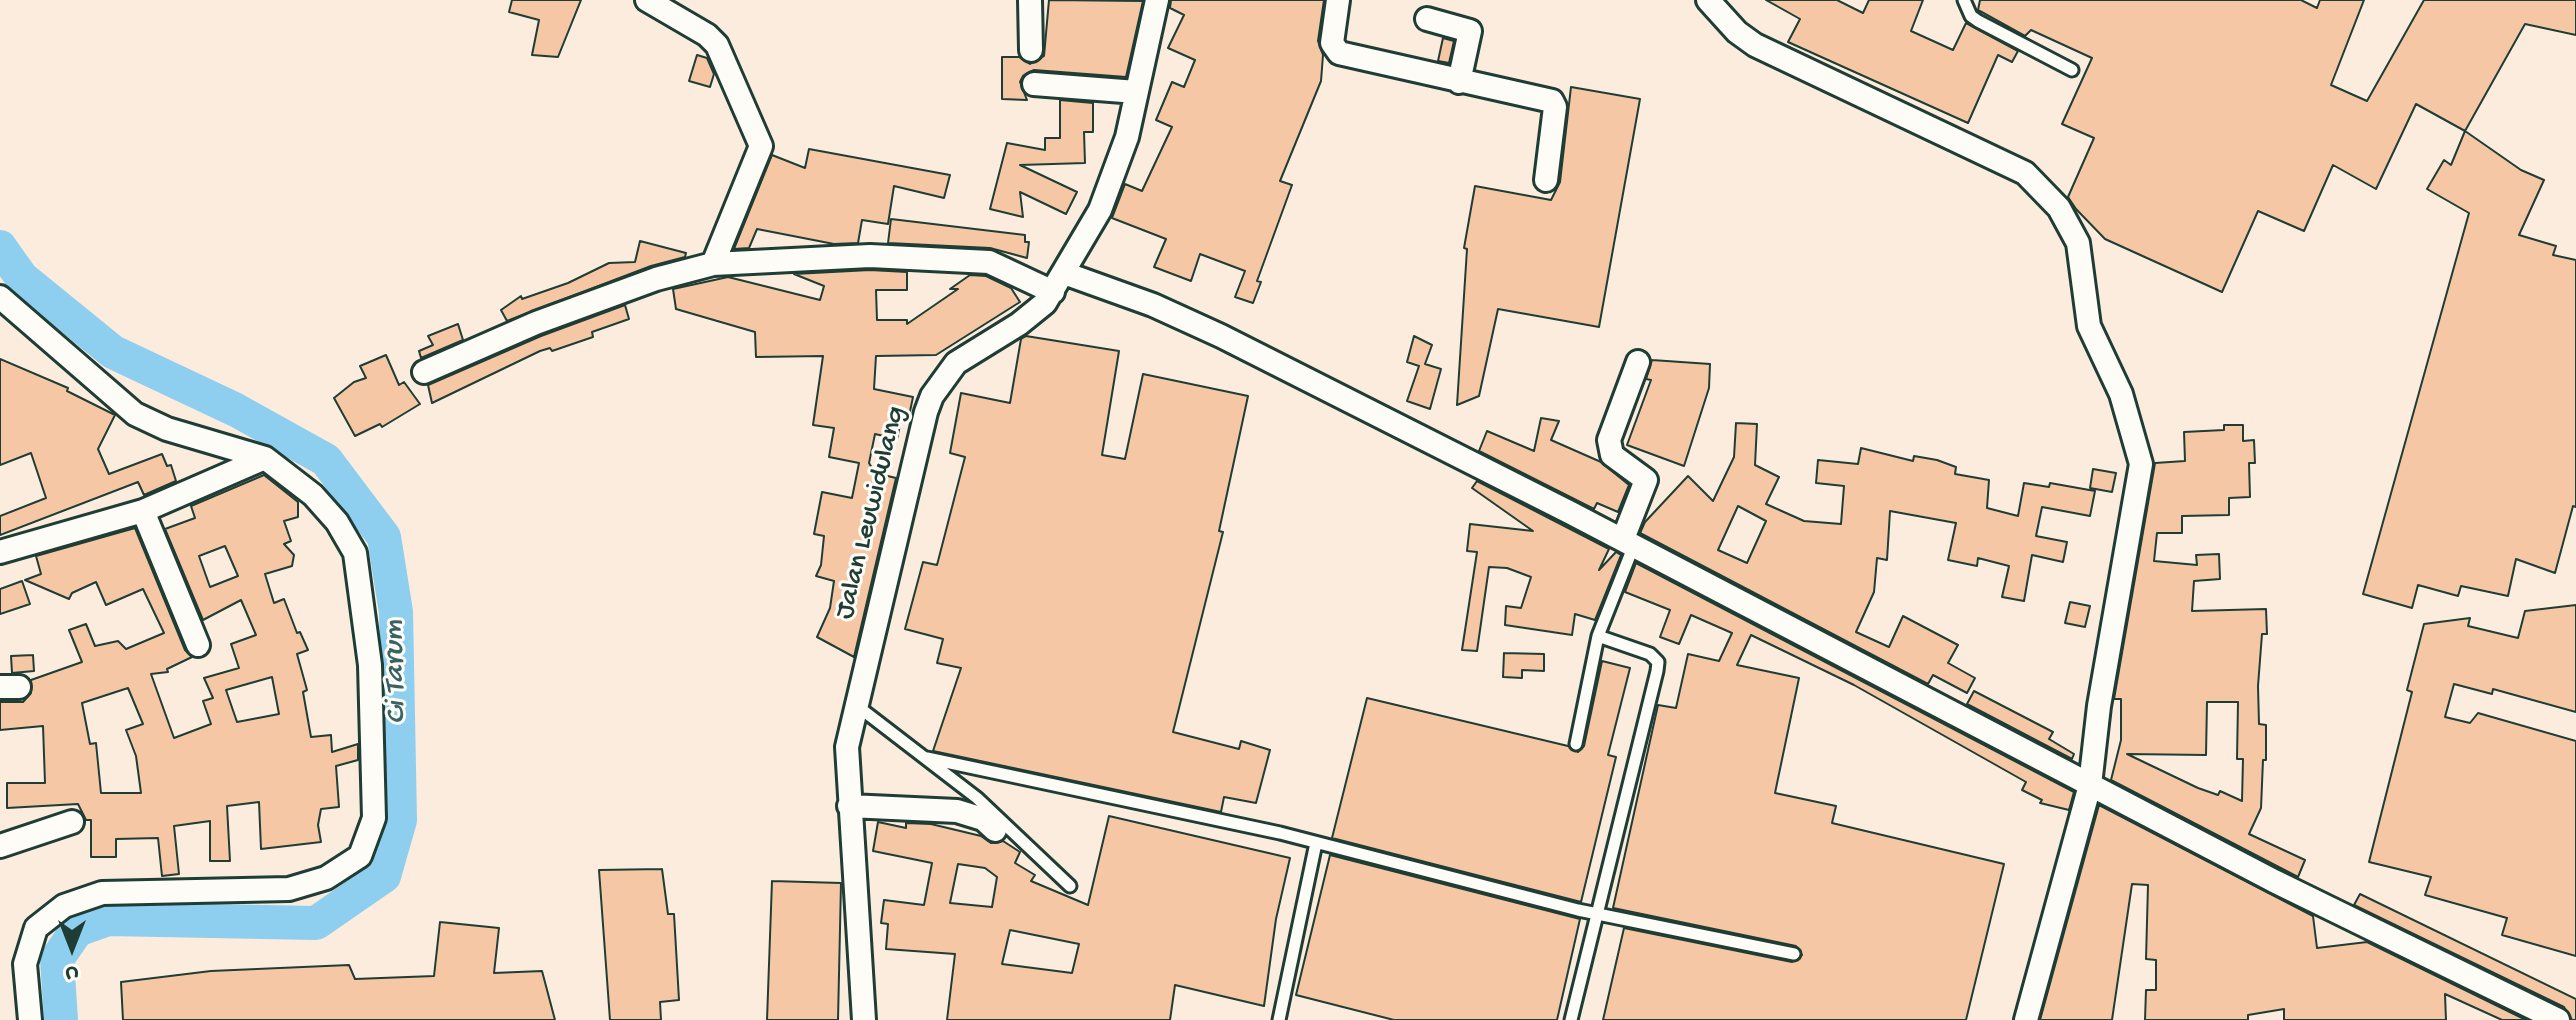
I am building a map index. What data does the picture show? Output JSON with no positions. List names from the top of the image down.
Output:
{
  "streets": {
    "street": ["Jalan Leuwidulang"]
  },
  "water": ["Ci Tarum"],
  "north": "bottom"
}
